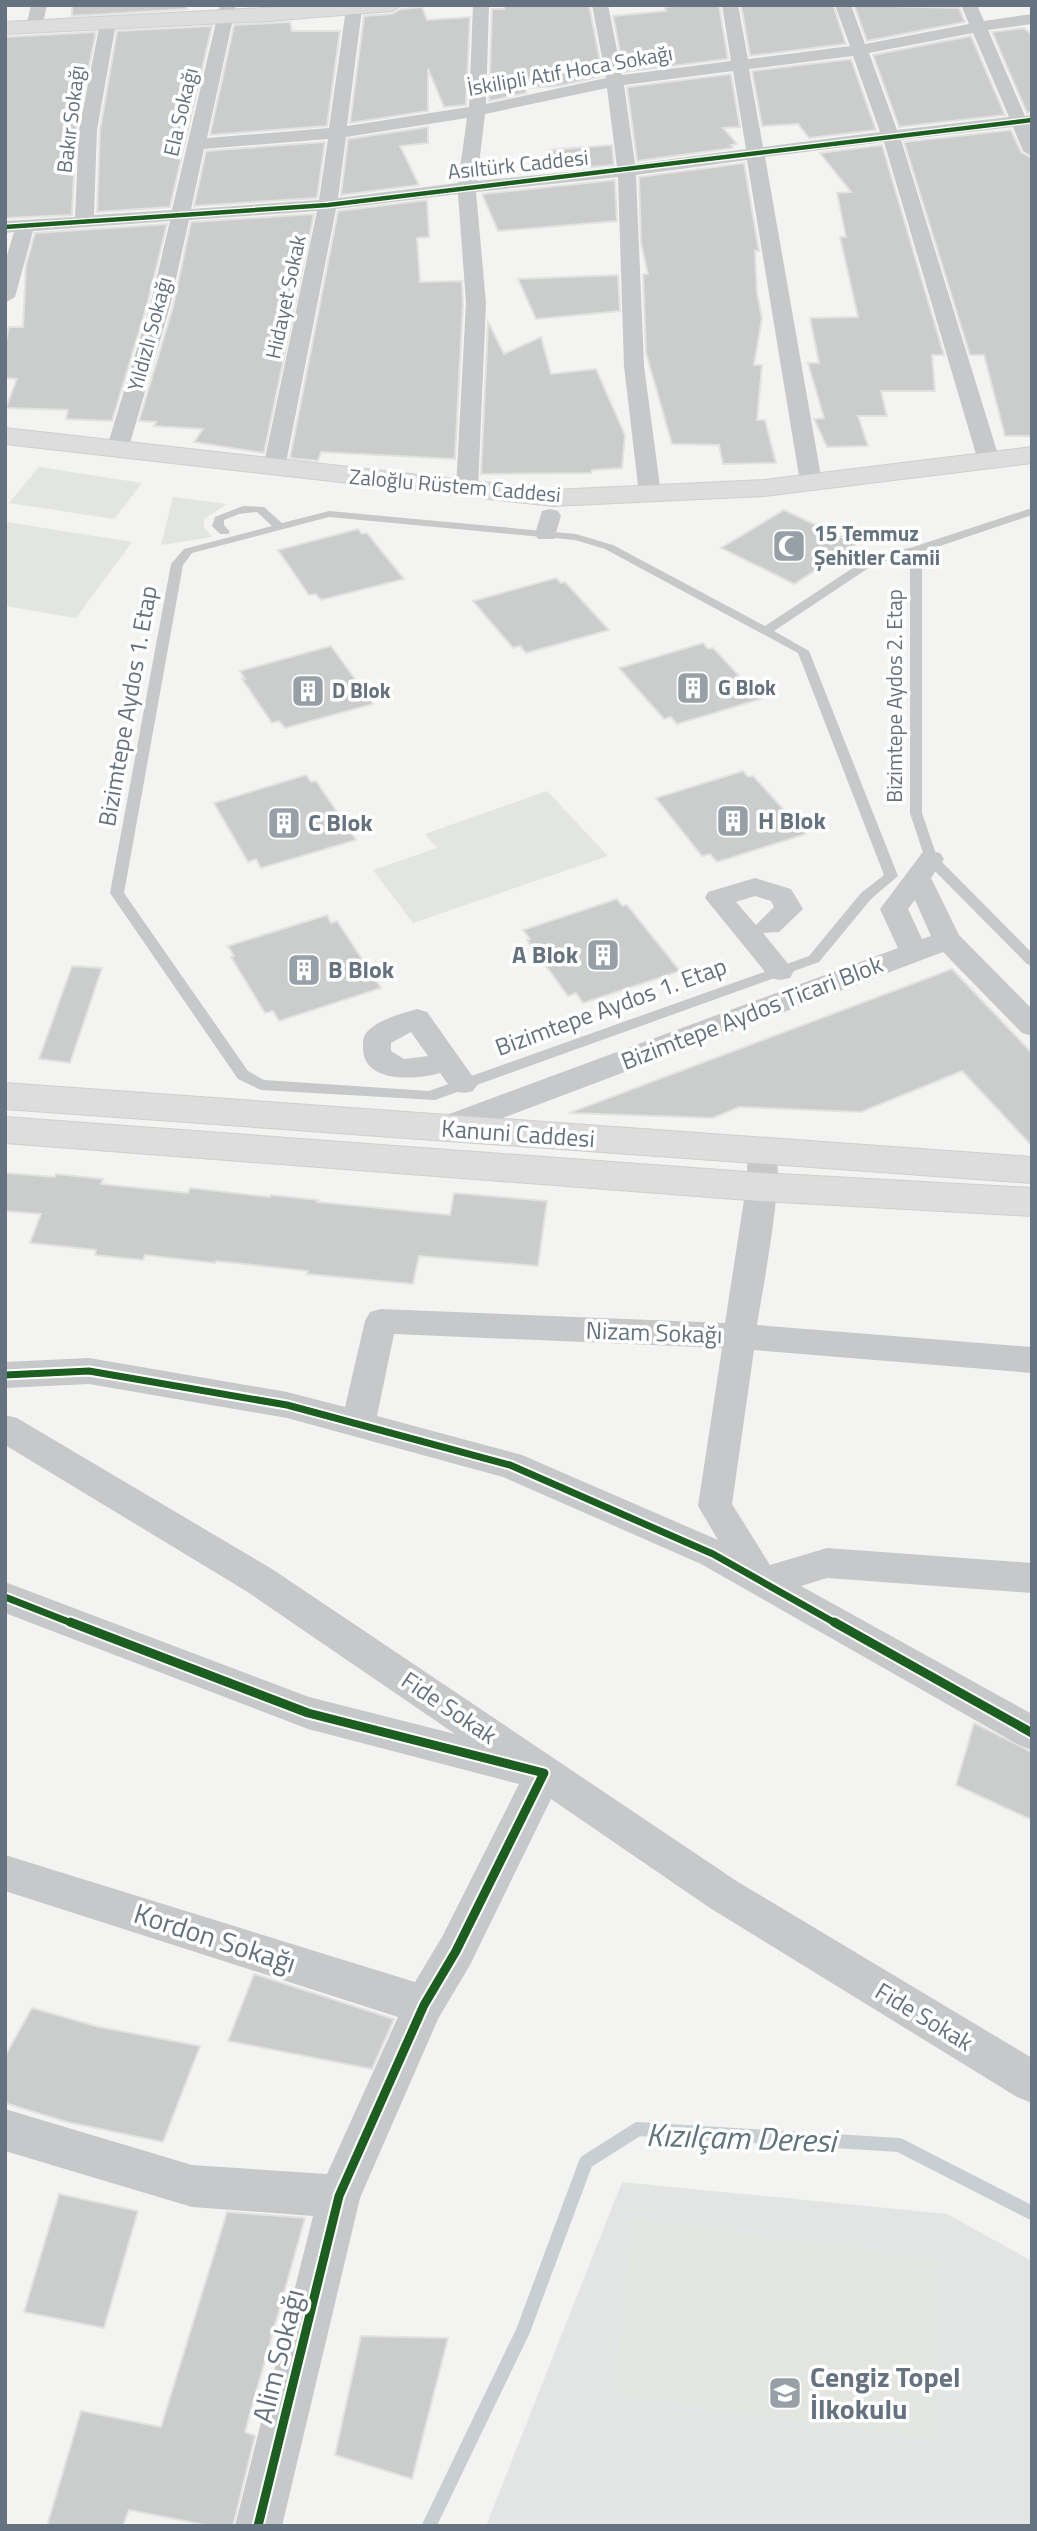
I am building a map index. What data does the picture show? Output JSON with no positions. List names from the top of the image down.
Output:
{
  "streets": {
    "street": [
      "İskilipli Atıf Hoca Sokağı",
      "Ela Sokağı",
      "Bakır Sokağı",
      "Asıltürk Caddesi",
      "Hidayet Sokak",
      "Yıldızlı Sokağı",
      "Zaloğlu Rüstem Caddesi",
      "Bizimtepe Aydos Ticari Blok",
      "Kanuni Caddesi",
      "Nizam Sokağı",
      "Fide Sokak",
      "Kordon Sokağı",
      "Alim Sokağı"
    ],
    "lane": ["Bizimtepe Aydos 2. Etap", "Bizimtepe Aydos 1. Etap"]
  },
  "crossings": [
    ["İskilipli Atıf Hoca Sokağı", "Ela Sokağı"],
    ["İskilipli Atıf Hoca Sokağı", "Hidayet Sokak"],
    ["Ela Sokağı", "Asıltürk Caddesi"],
    ["Ela Sokağı", "Yıldızlı Sokağı"],
    ["Bakır Sokağı", "Asıltürk Caddesi"],
    ["Asıltürk Caddesi", "Hidayet Sokak"],
    ["Asıltürk Caddesi", "Yıldızlı Sokağı"],
    ["Hidayet Sokak", "Zaloğlu Rüstem Caddesi"],
    ["Yıldızlı Sokağı", "Zaloğlu Rüstem Caddesi"],
    ["Zaloğlu Rüstem Caddesi", "Bizimtepe Aydos 1. Etap"],
    ["Bizimtepe Aydos 2. Etap", "Bizimtepe Aydos 1. Etap"],
    ["Bizimtepe Aydos Ticari Blok", "Kanuni Caddesi"],
    ["Fide Sokak", "Alim Sokağı"],
    ["Kordon Sokağı", "Alim Sokağı"]
  ],
  "water": ["Kızılçam Deresi"],
  "places": {
    "mosque": ["15 Temmuz Şehitler Camii"],
    "building": [
      "G Blok",
      "D Blok",
      "H Blok",
      "C Blok",
      "A Blok",
      "B Blok"
    ],
    "school or university": ["Cengiz Topel İlkokulu"]
  }
}
